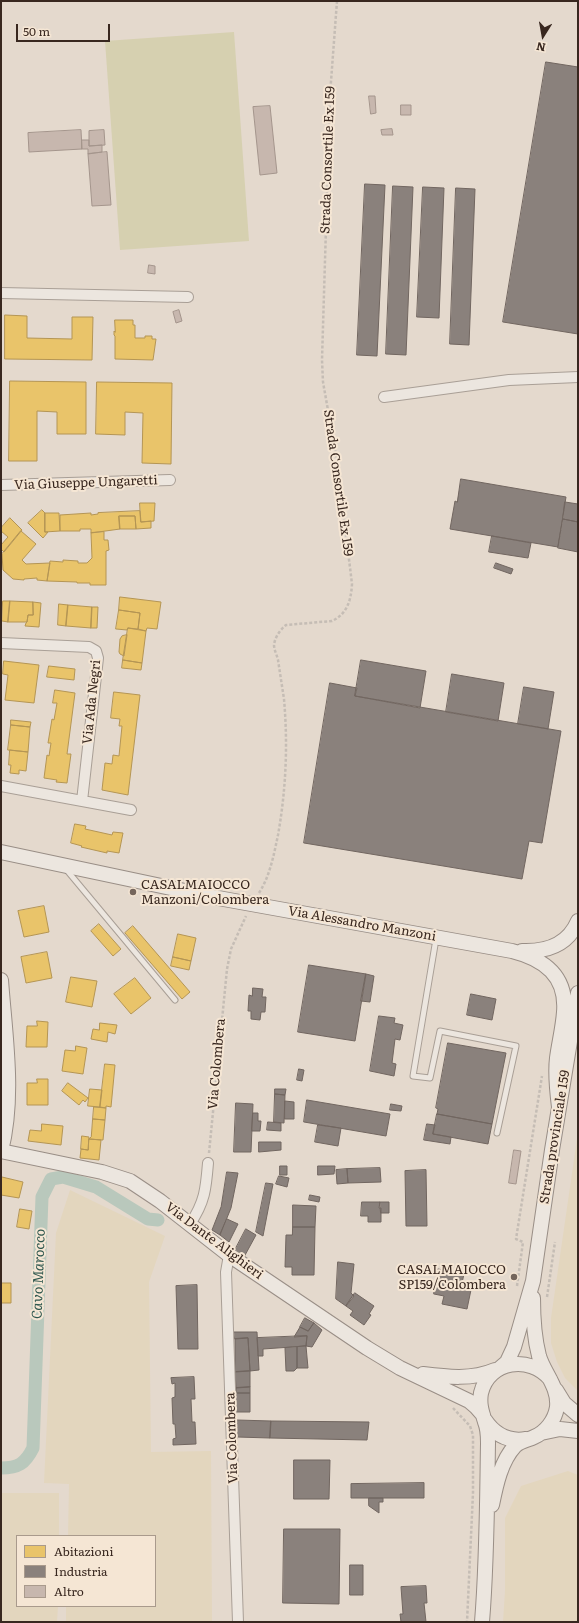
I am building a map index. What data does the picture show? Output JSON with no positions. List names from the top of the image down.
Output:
{
  "streets": {
    "street": [
      "Via Giuseppe Ungaretti",
      "Via Ada Negri",
      "Via Alessandro Manzoni",
      "Via Colombera",
      "Strada provinciale 159",
      "Via Dante Alighieri"
    ],
    "path": ["Strada Consortile Ex 159"]
  },
  "crossings": [
    ["Strada Consortile Ex 159", "Via Alessandro Manzoni"],
    ["Strada Consortile Ex 159", "Via Colombera"],
    ["Via Alessandro Manzoni", "Via Colombera"],
    ["Via Colombera", "Via Dante Alighieri"],
    ["Strada provinciale 159", "Via Dante Alighieri"]
  ],
  "water": ["Cavo Marocco"],
  "places": ["CASALMAIOCCO Manzoni/Colombera", "CASALMAIOCCO SP159/Colombera"],
  "legend": ["Abitazioni", "Industria", "Altro"],
  "scale_bar": "50 m",
  "north": "bottom"
}
